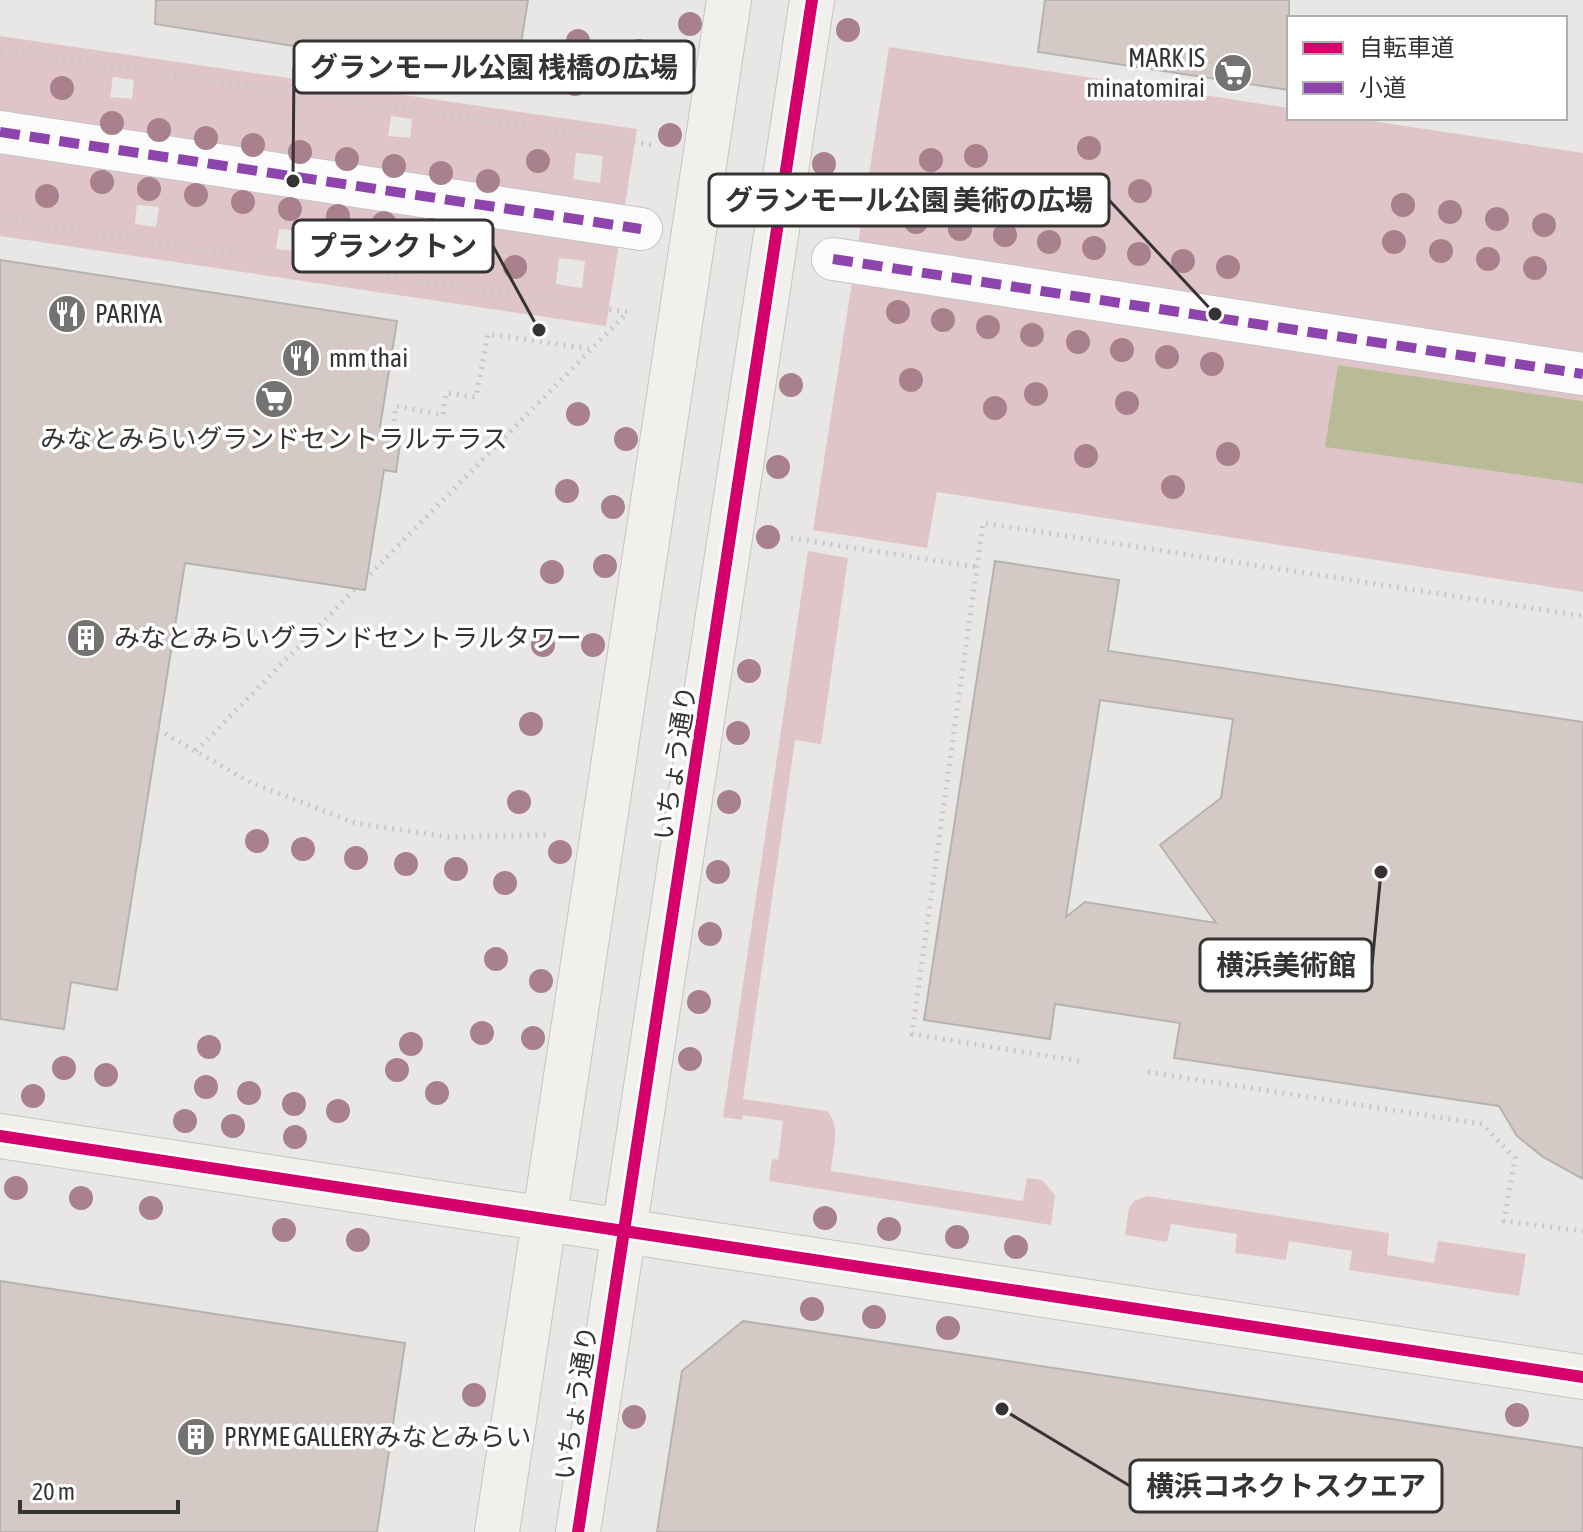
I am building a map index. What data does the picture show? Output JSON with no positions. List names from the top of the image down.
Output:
{
  "streets": {
    "street": ["いちょう通り"]
  },
  "places": {
    "supermarket": ["MARK IS minatomirai", "みなとみらいグランドセントラルテラス"],
    "other": [
      "グランモール公園 桟橋の広場",
      "グランモール公園 美術の広場",
      "プランクトン",
      "横浜美術館",
      "横浜コネクトスクエア"
    ],
    "restaurant": ["PARIYA", "mm thai"],
    "building": ["みなとみらいグランドセントラルタワー", "PRYME GALLERYみなとみらい"]
  },
  "legend": ["自転車道", "小道"],
  "scale_bar": "20 m"
}
